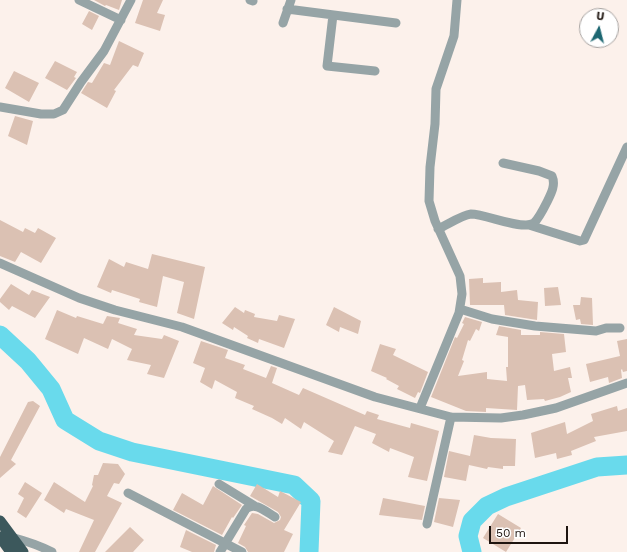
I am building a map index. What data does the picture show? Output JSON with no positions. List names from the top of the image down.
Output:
{
  "scale_bar": "50 m",
  "north": "top"
}
